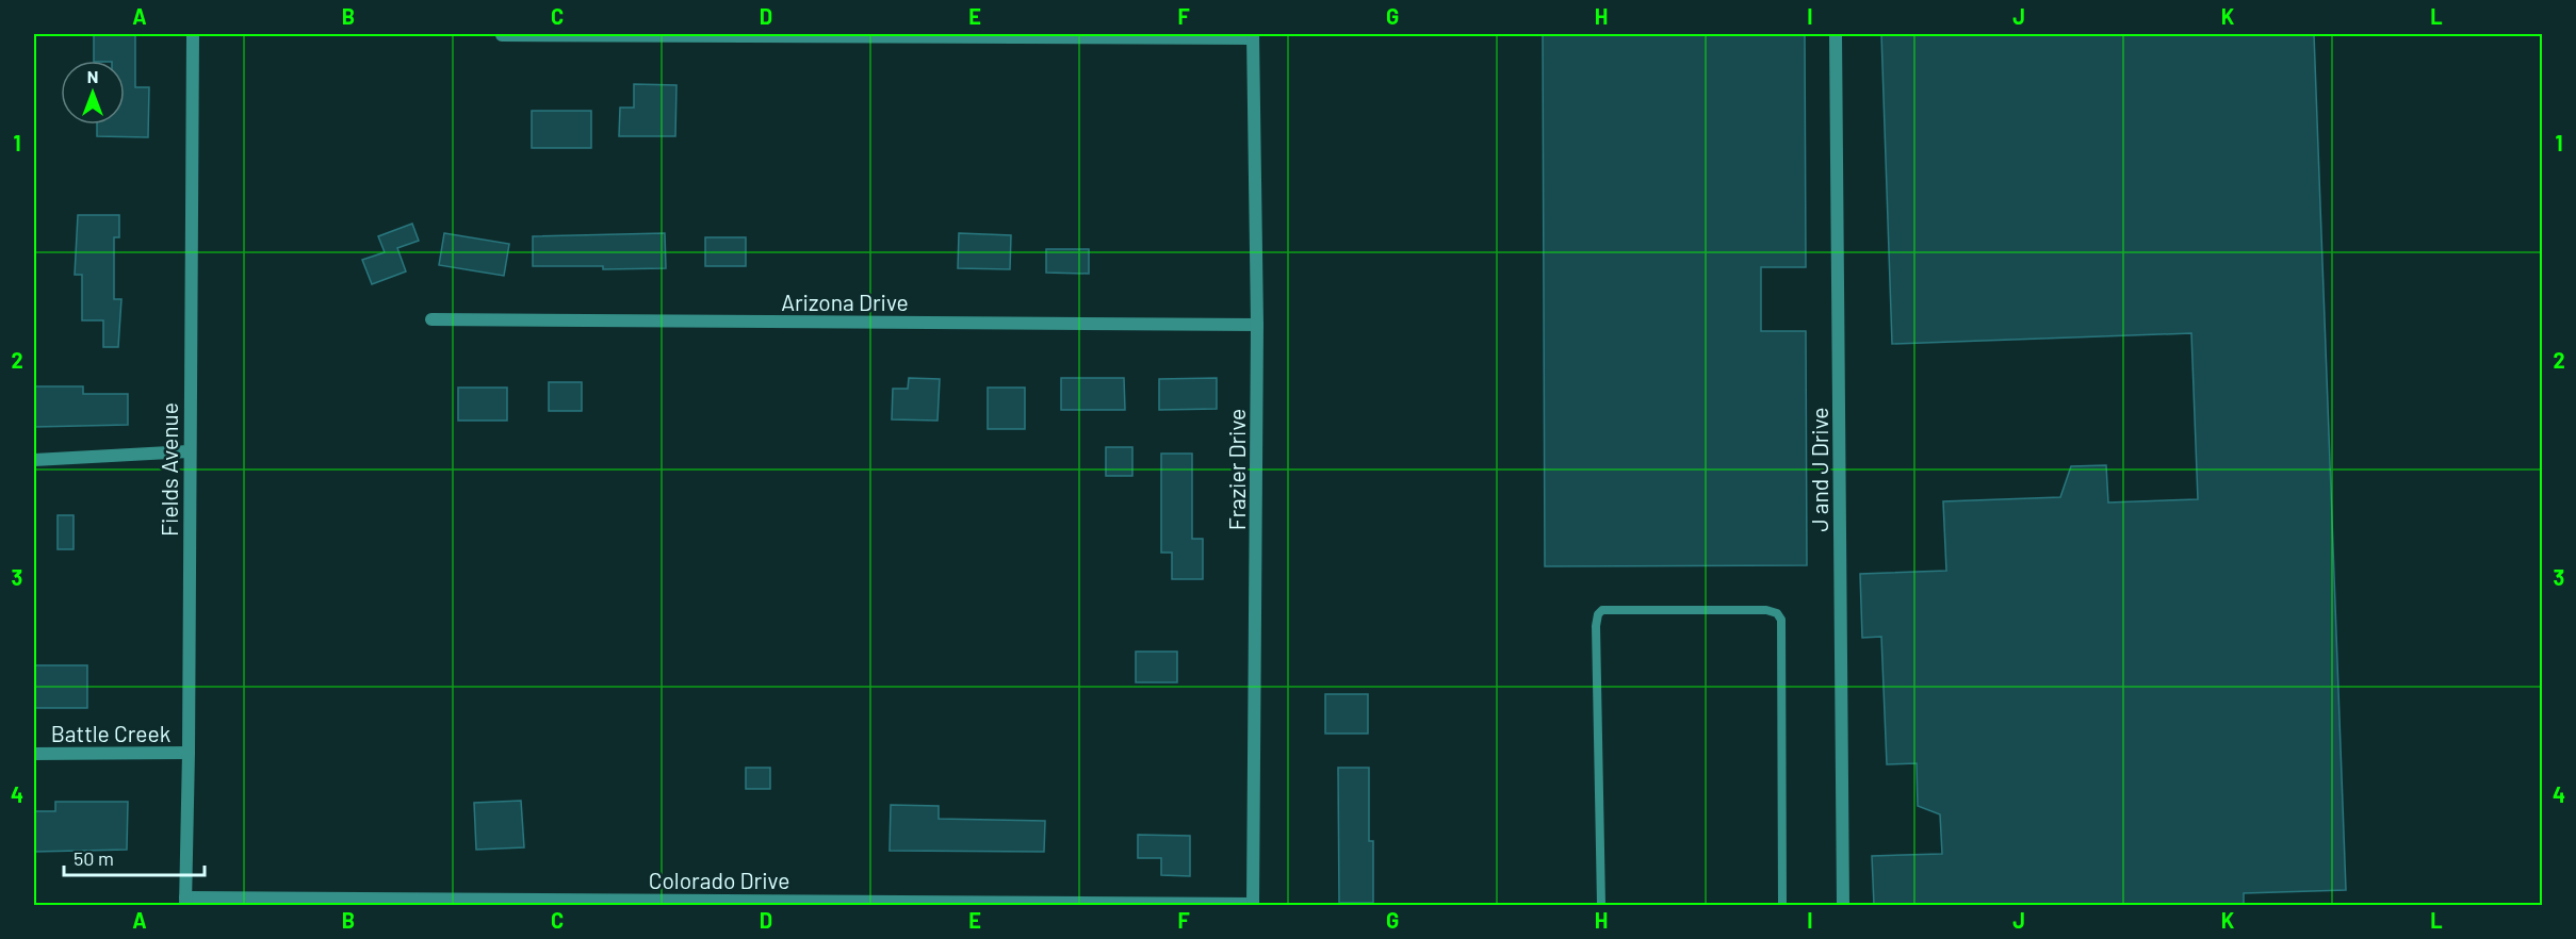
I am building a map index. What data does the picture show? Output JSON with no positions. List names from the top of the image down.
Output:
{
  "streets": {
    "street": [
      "Arizona Drive",
      "Fields Avenue",
      "Frazier Drive",
      "J and J Drive",
      "Battle Creek",
      "Colorado Drive"
    ]
  },
  "crossings": [
    ["Arizona Drive", "Frazier Drive"],
    ["Fields Avenue", "Battle Creek"],
    ["Fields Avenue", "Colorado Drive"],
    ["Frazier Drive", "Colorado Drive"]
  ],
  "scale_bar": "50 m",
  "north": "top",
  "grid": {
    "columns": [
      "A",
      "B",
      "C",
      "D",
      "E",
      "F",
      "G",
      "H",
      "I",
      "J",
      "K",
      "L"
    ],
    "rows": [
      "1",
      "2",
      "3",
      "4"
    ]
  }
}
